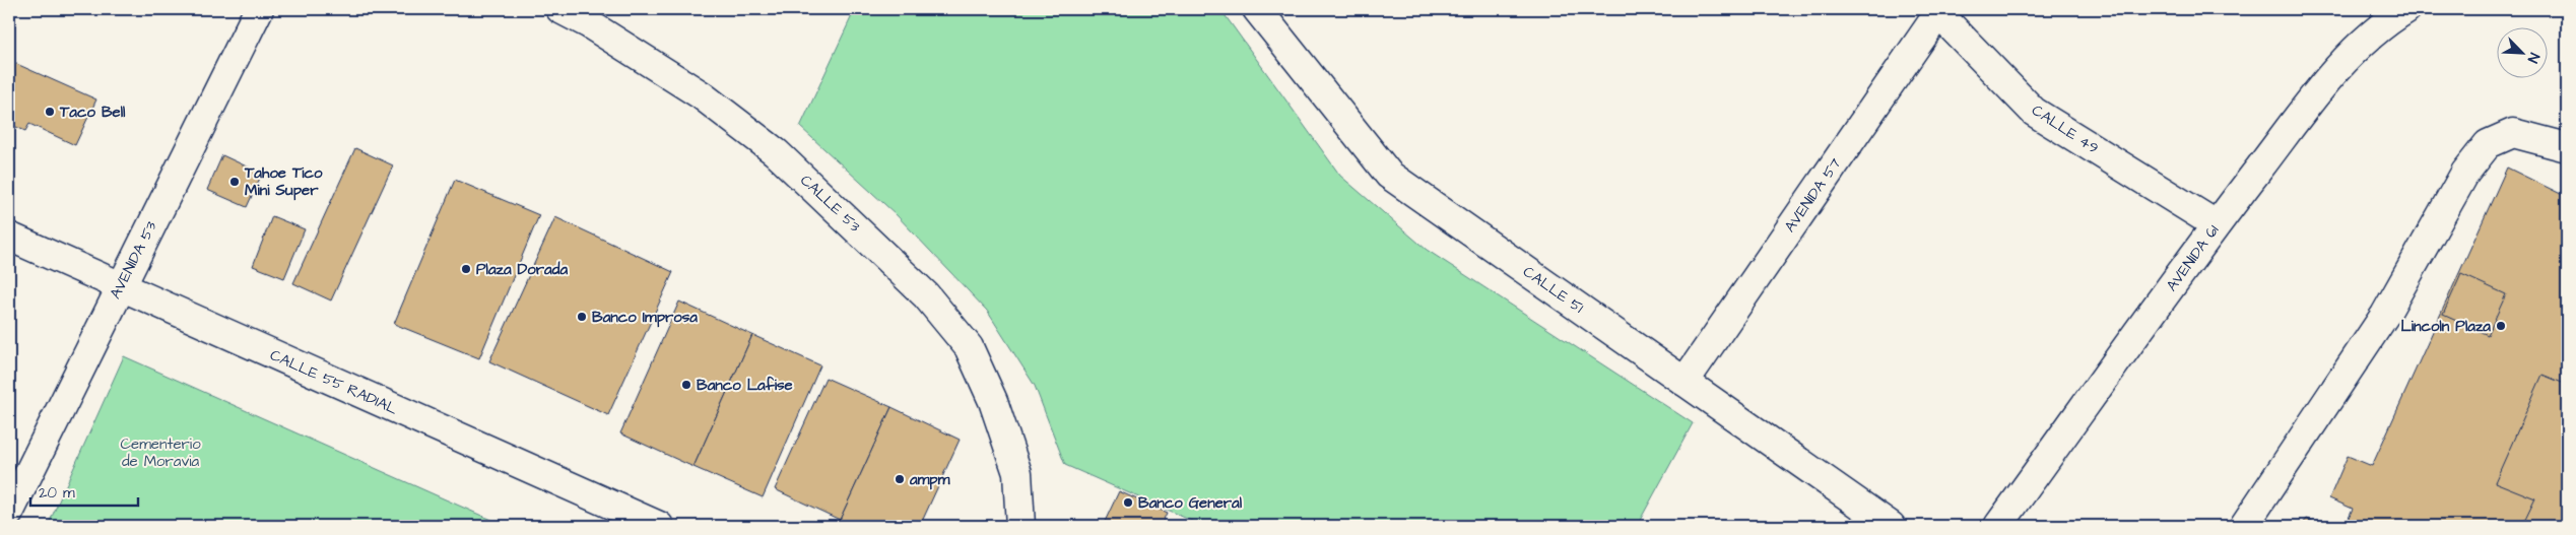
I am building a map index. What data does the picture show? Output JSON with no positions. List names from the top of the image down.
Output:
{
  "streets": {
    "street": [
      "CALLE 49",
      "AVENIDA 57",
      "CALLE 53",
      "AVENIDA 61",
      "AVENIDA 53",
      "CALLE 51",
      "CALLE 55 RADIAL"
    ]
  },
  "crossings": [
    ["CALLE 49", "AVENIDA 57"],
    ["CALLE 49", "AVENIDA 61"],
    ["AVENIDA 57", "CALLE 51"],
    ["AVENIDA 53", "CALLE 55 RADIAL"]
  ],
  "parks": ["Cementerio de Moravia"],
  "places": [
    "Taco Bell",
    "Tahoe Tico Mini Super",
    "Plaza Dorada",
    "Banco Improsa",
    "Lincoln Plaza",
    "Banco Lafise",
    "ampm",
    "Banco General"
  ],
  "scale_bar": "20 m",
  "north": "bottom right"
}
